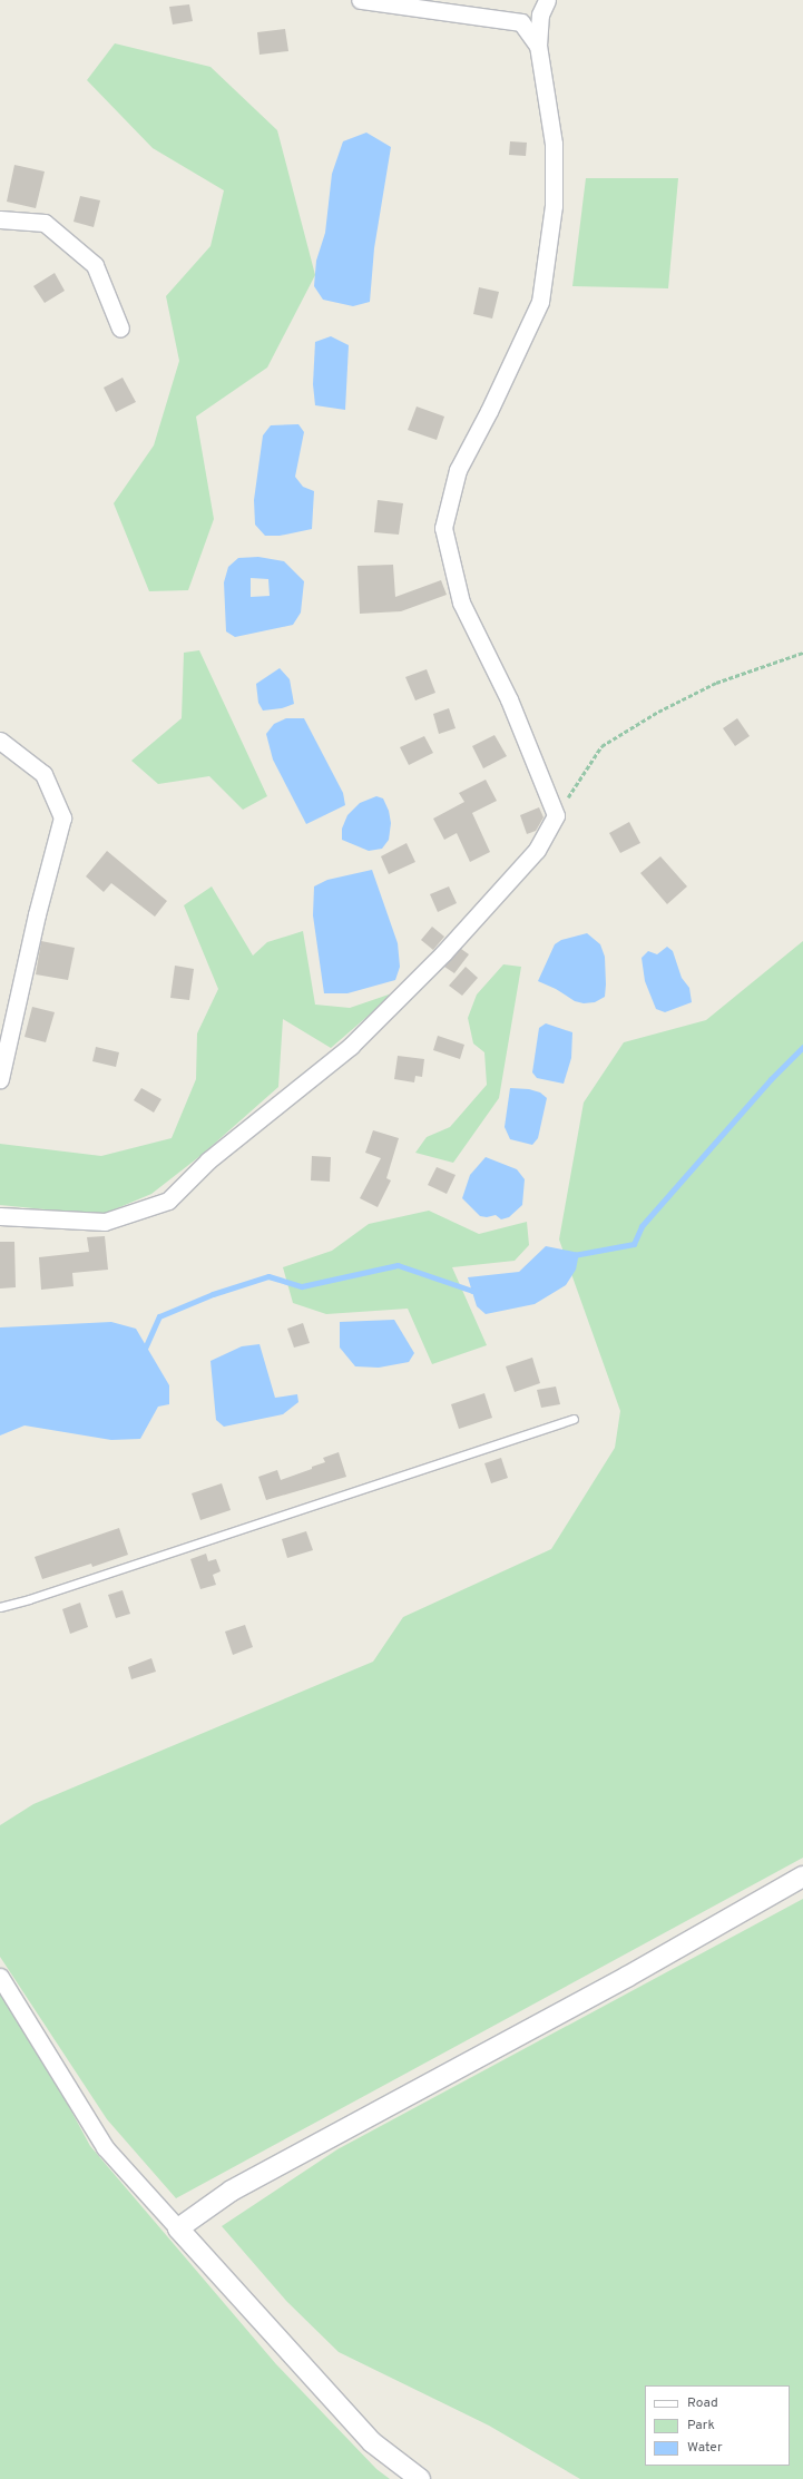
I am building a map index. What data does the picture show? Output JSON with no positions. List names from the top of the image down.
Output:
{
  "legend": ["Road", "Park", "Water"]
}
